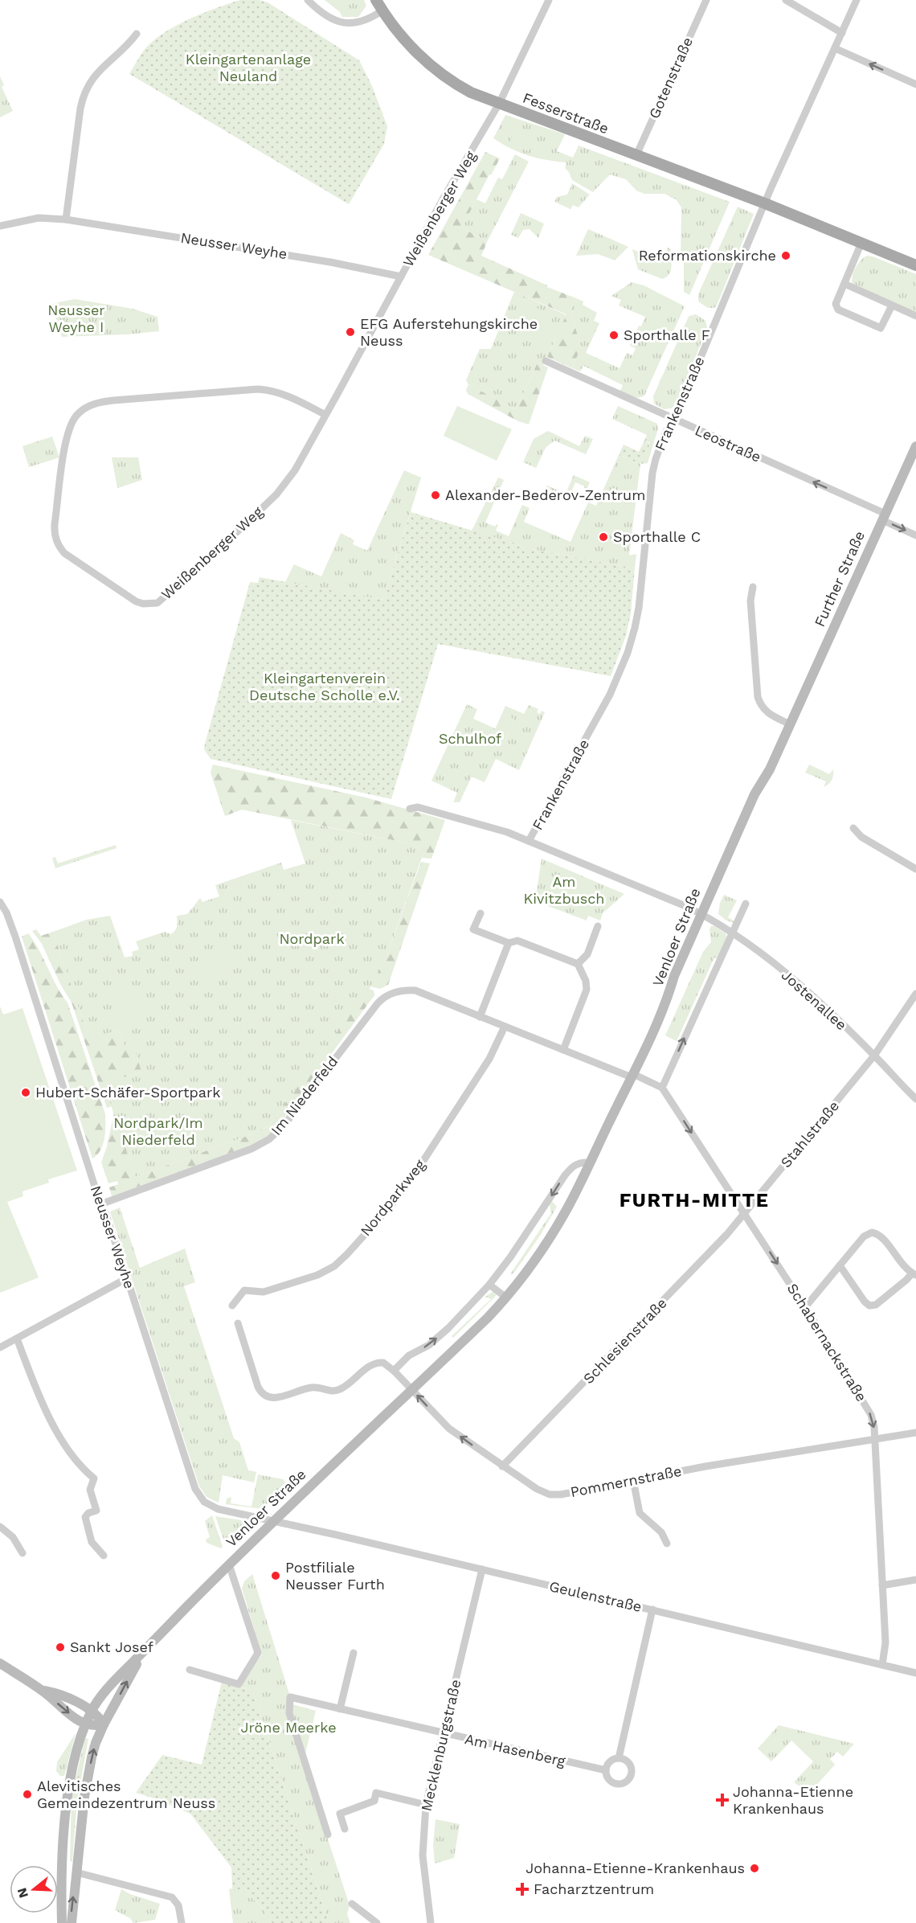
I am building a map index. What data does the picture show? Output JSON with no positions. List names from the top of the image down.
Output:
{
  "streets": {
    "main road": ["Fesserstraße", "Further Straße", "Venloer Straße"],
    "street": [
      "Gotenstraße",
      "Weißenberger Weg",
      "Neusser Weyhe",
      "Frankenstraße",
      "Leostraße",
      "Jostenallee",
      "Im Niederfeld",
      "Stahlstraße",
      "Nordparkweg",
      "Schlesienstraße",
      "Schabernackstraße",
      "Pommernstraße",
      "Geulenstraße",
      "Mecklenburgstraße",
      "Am Hasenberg"
    ]
  },
  "crossings": [
    ["Gotenstraße", "Fesserstraße"],
    ["Fesserstraße", "Weißenberger Weg"],
    ["Fesserstraße", "Frankenstraße"],
    ["Weißenberger Weg", "Neusser Weyhe"],
    ["Neusser Weyhe", "Venloer Straße"],
    ["Neusser Weyhe", "Im Niederfeld"],
    ["Neusser Weyhe", "Geulenstraße"],
    ["Frankenstraße", "Leostraße"],
    ["Leostraße", "Further Straße"],
    ["Further Straße", "Venloer Straße"],
    ["Venloer Straße", "Jostenallee"],
    ["Venloer Straße", "Pommernstraße"],
    ["Venloer Straße", "Geulenstraße"],
    ["Jostenallee", "Stahlstraße"],
    ["Stahlstraße", "Schlesienstraße"],
    ["Stahlstraße", "Schabernackstraße"],
    ["Schlesienstraße", "Schabernackstraße"],
    ["Schlesienstraße", "Pommernstraße"],
    ["Schabernackstraße", "Pommernstraße"],
    ["Schabernackstraße", "Geulenstraße"],
    ["Geulenstraße", "Mecklenburgstraße"],
    ["Mecklenburgstraße", "Am Hasenberg"]
  ],
  "one_way": ["Schabernackstraße"],
  "districts": ["FURTH-MITTE"],
  "parks": [
    "Kleingartenanlage Neuland",
    "Neusser Weyhe I",
    "Kleingartenverein Deutsche Scholle e.V.",
    "Schulhof",
    "Am Kivitzbusch",
    "Nordpark",
    "Nordpark/Im Niederfeld",
    "Jröne Meerke"
  ],
  "places": {
    "other": [
      "Reformationskirche",
      "EFG Auferstehungskirche Neuss",
      "Sporthalle F",
      "Alexander-Bederov-Zentrum",
      "Sporthalle C",
      "Hubert-Schäfer-Sportpark",
      "Postfiliale Neusser Furth",
      "Sankt Josef",
      "Alevitisches Gemeindezentrum Neuss",
      "Johanna-Etienne-Krankenhaus"
    ],
    "health": ["Johanna-Etienne Krankenhaus", "Facharztzentrum"]
  },
  "north": "left"
}
